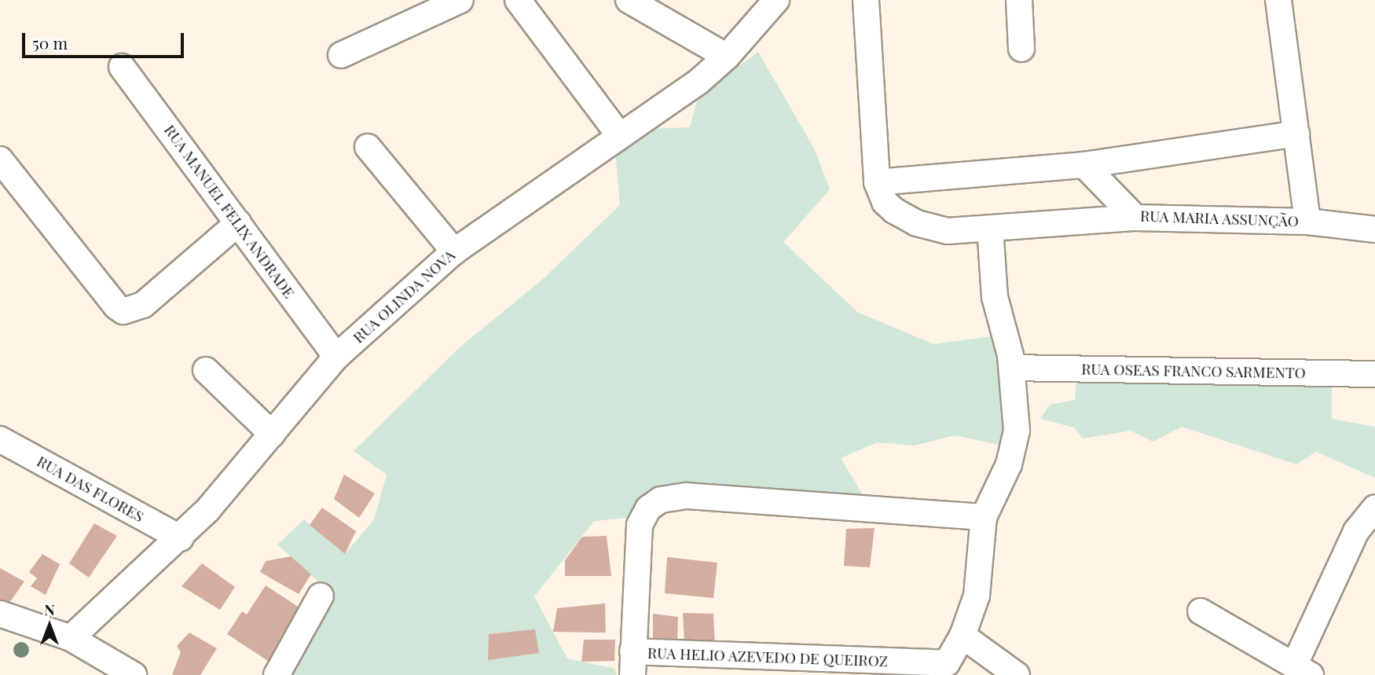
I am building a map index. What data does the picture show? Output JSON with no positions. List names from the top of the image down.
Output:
{
  "streets": {
    "street": [
      "RUA MANUEL FELIX ANDRADE",
      "RUA MARIA ASSUNÇÃO",
      "RUA OLINDA NOVA",
      "RUA OSEAS FRANCO SARMENTO",
      "RUA DAS FLORES",
      "RUA HELIO AZEVEDO DE QUEIROZ"
    ]
  },
  "crossings": [
    ["RUA MANUEL FELIX ANDRADE", "RUA OLINDA NOVA"],
    ["RUA OLINDA NOVA", "RUA DAS FLORES"],
    ["RUA OSEAS FRANCO SARMENTO", "RUA HELIO AZEVEDO DE QUEIROZ"]
  ],
  "scale_bar": "50 m",
  "north": "top"
}
